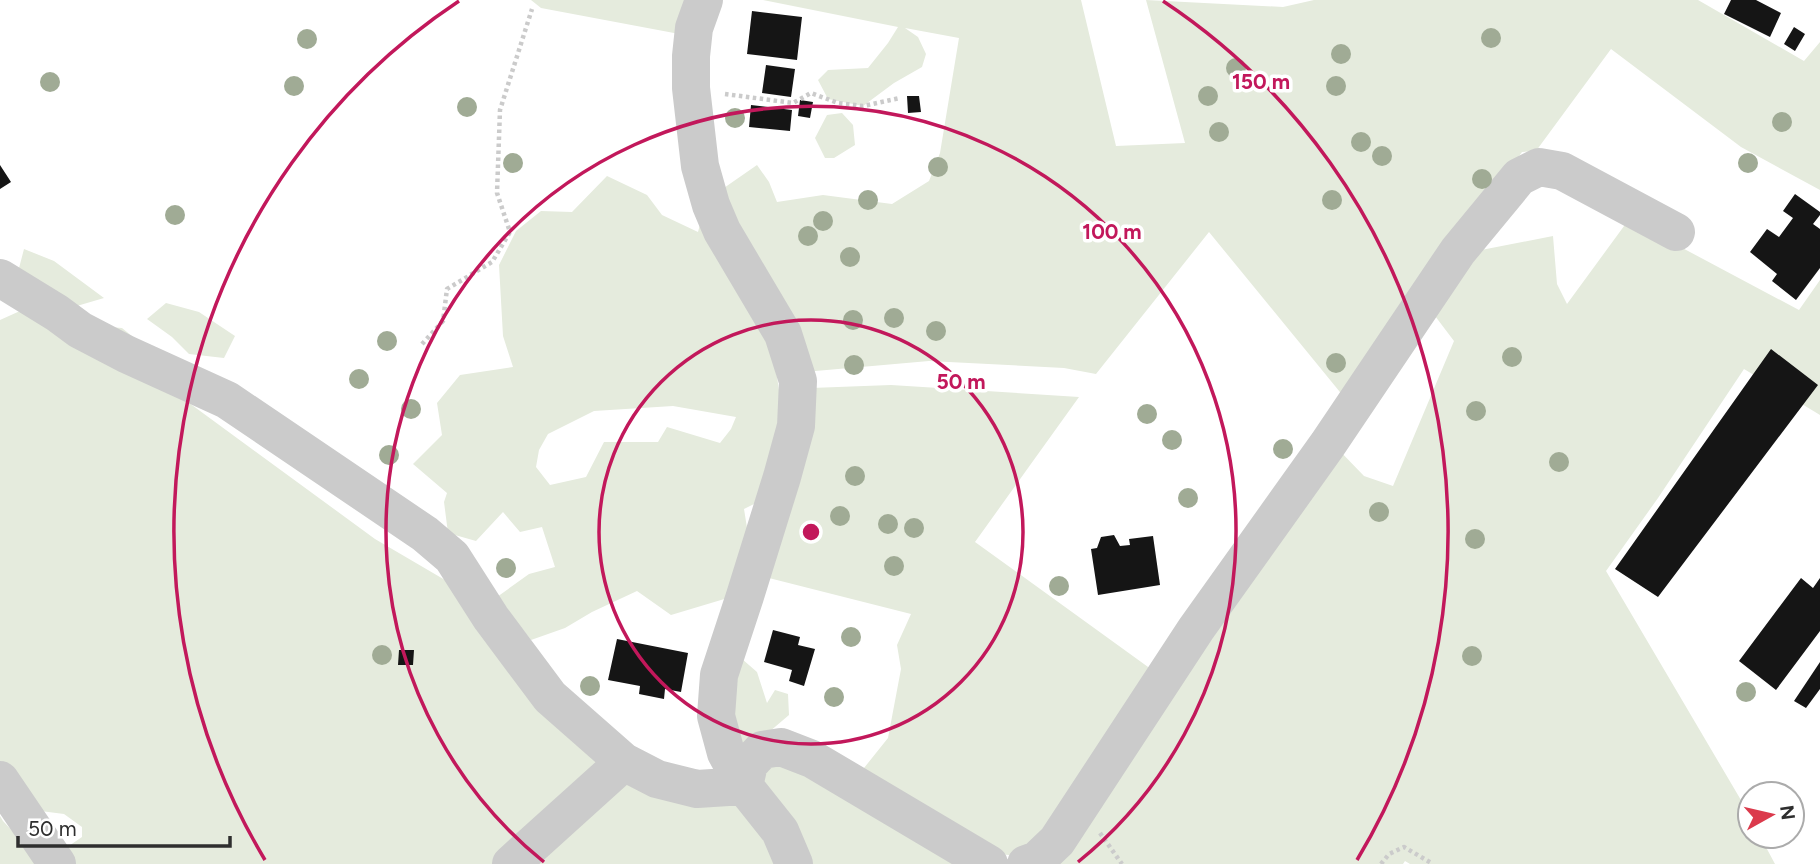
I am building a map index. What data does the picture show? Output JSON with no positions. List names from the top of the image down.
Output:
{
  "scale_bar": "50 m",
  "north": "right",
  "rings": ["150 m", "100 m", "50 m"]
}
